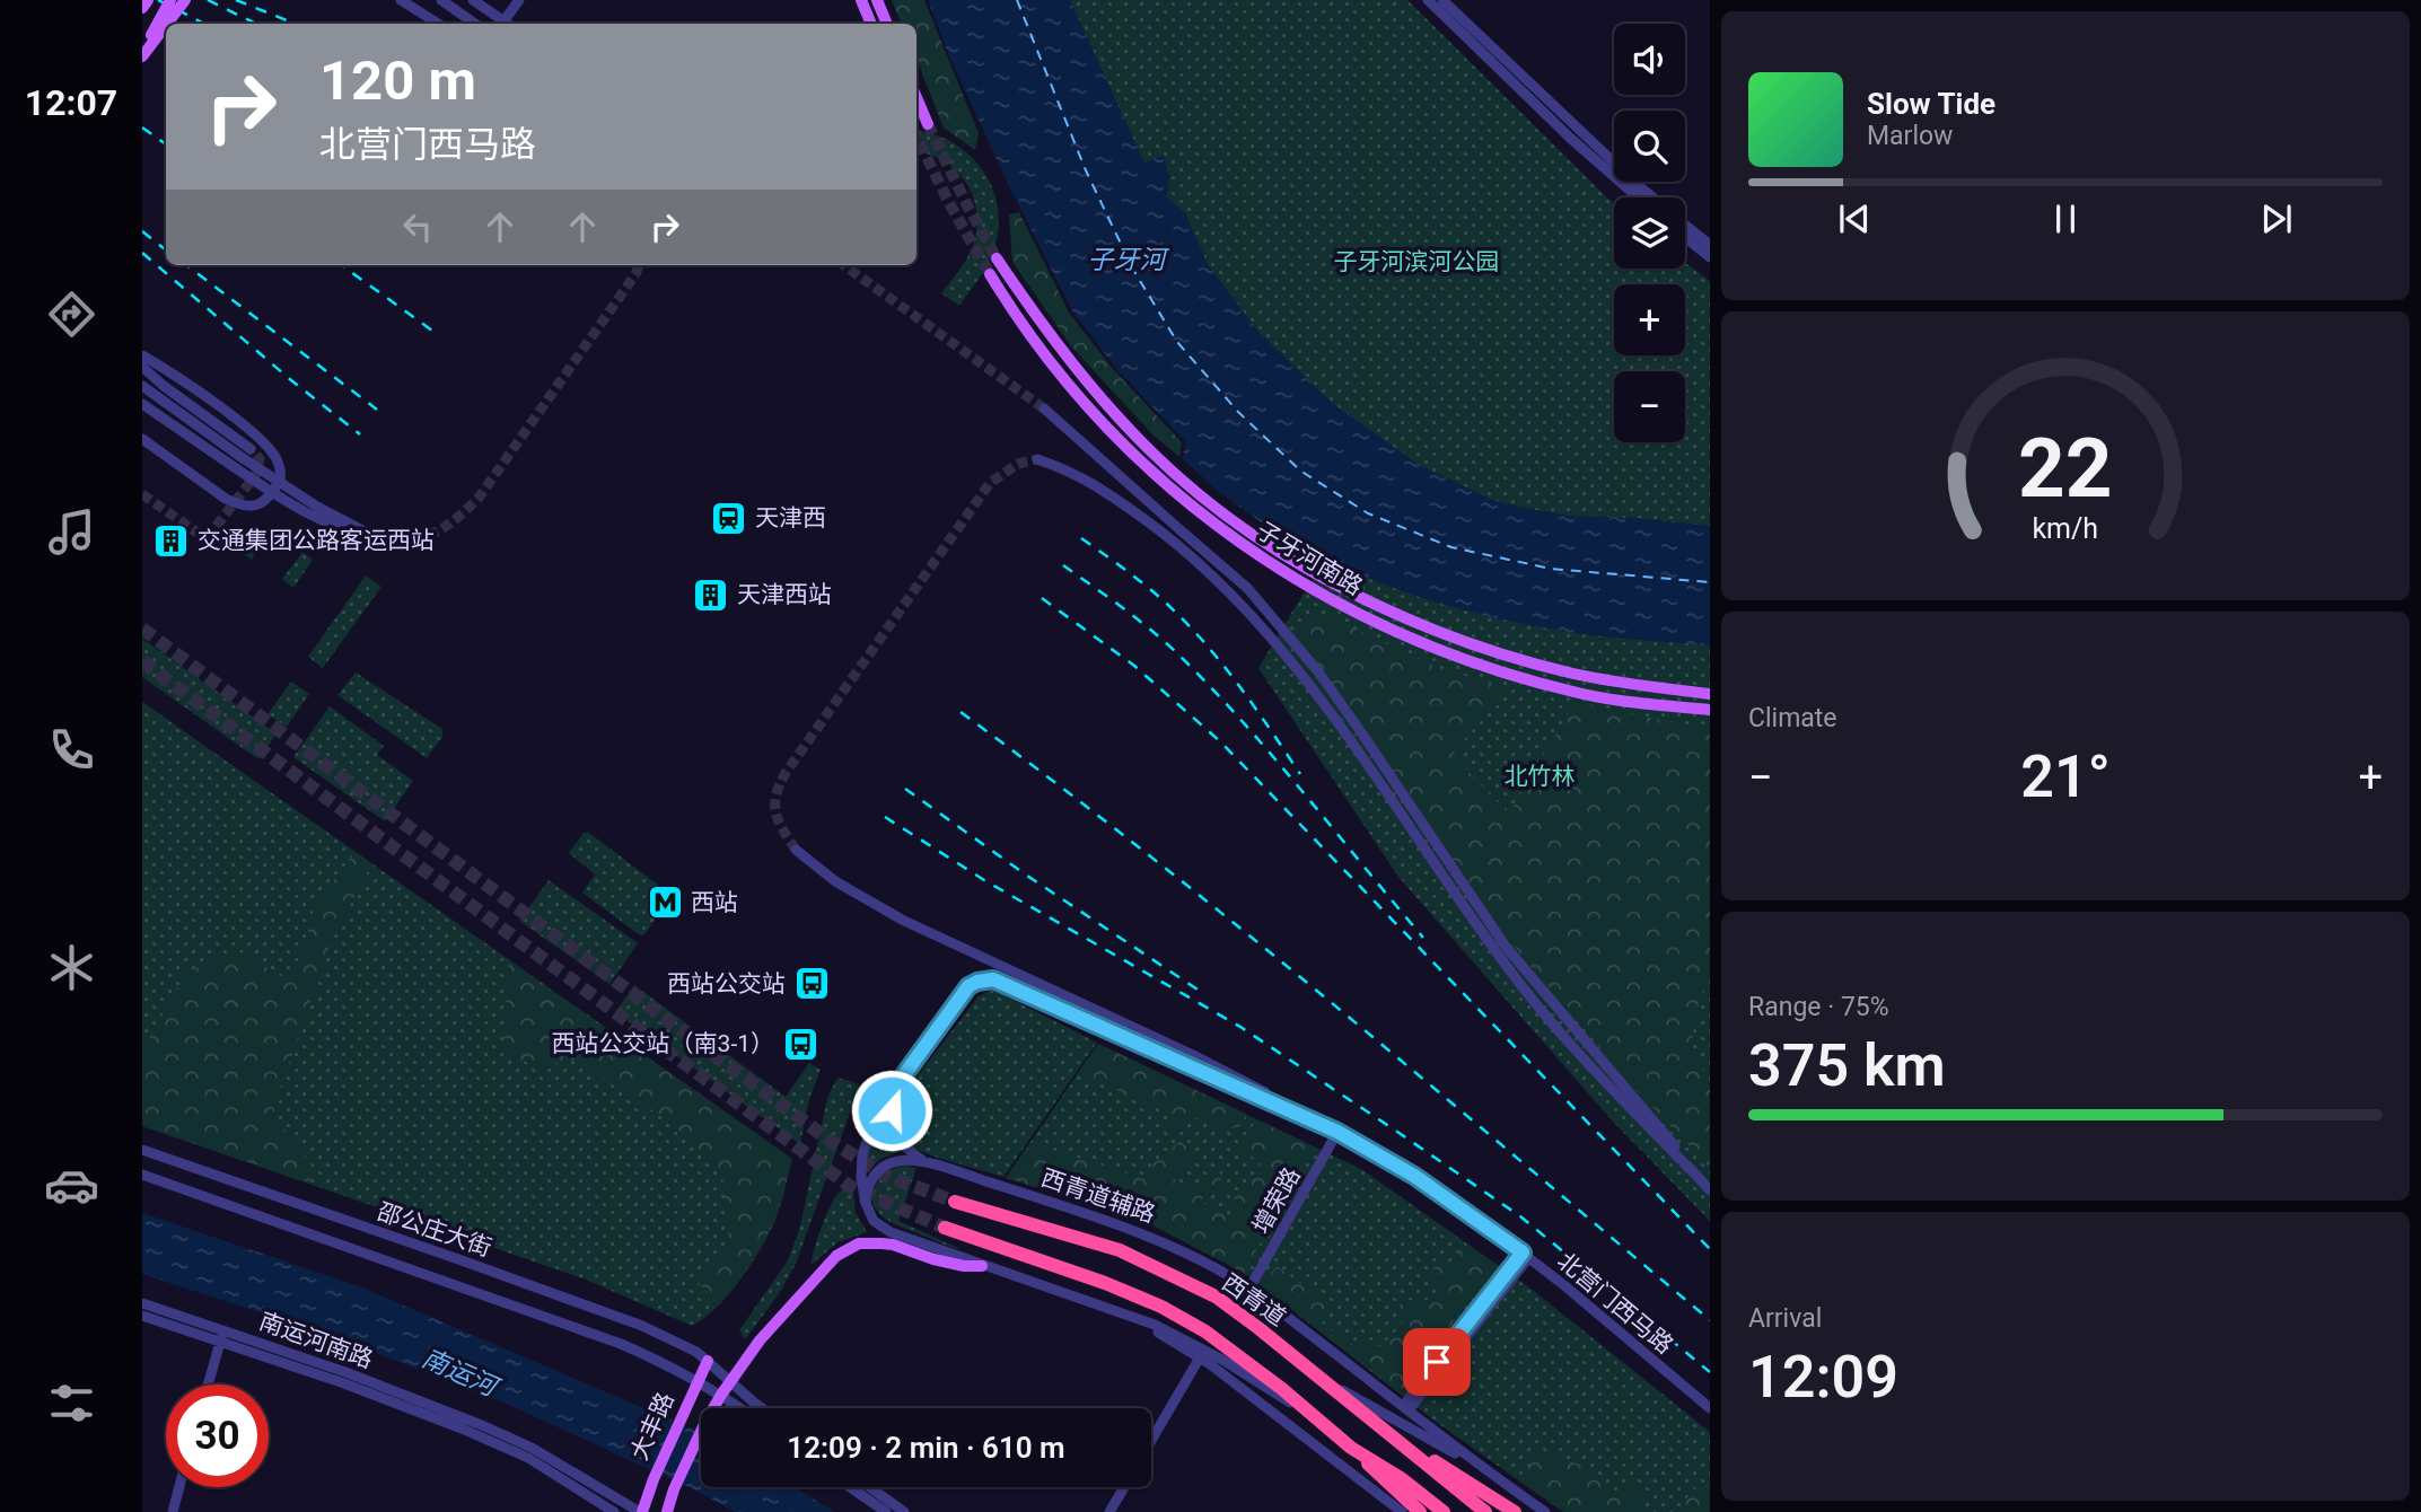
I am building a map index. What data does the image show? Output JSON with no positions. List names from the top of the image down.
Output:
{
  "streets": {
    "highway": ["西青道"],
    "main road": ["子牙河南路", "大丰路"],
    "street": [
      "西青道辅路",
      "增荣路",
      "邵公庄大街",
      "北营门西马路",
      "南运河南路"
    ]
  },
  "crossings": [
    ["西青道辅路", "增荣路"],
    ["增荣路", "北营门西马路"],
    ["邵公庄大街", "大丰路"],
    ["南运河南路", "大丰路"]
  ],
  "water": ["子牙河", "南运河"],
  "parks": ["子牙河滨河公园", "北竹林"],
  "places": {
    "station": ["天津西"],
    "building": ["交通集团公路客运西站", "天津西站"],
    "metro station": ["西站"],
    "bus stop": ["西站公交站", "西站公交站（南3-1）"]
  },
  "page": {
    "tabs": "12:07",
    "map_buttons": ["+", "−"],
    "turn": ["120 m", "北营门西马路"],
    "song": ["Slow Tide", "Marlow"],
    "tile": [
      "Climate",
      ["Range · 75%", "375 km"],
      ["Arrival", "12:09"]
    ],
    "heat": ["−", "21°", "+"],
    "limit": "30",
    "trip": "12:09 · 2 min · 610 m",
    "gauge": ["22", "km/h"]
  }
}
